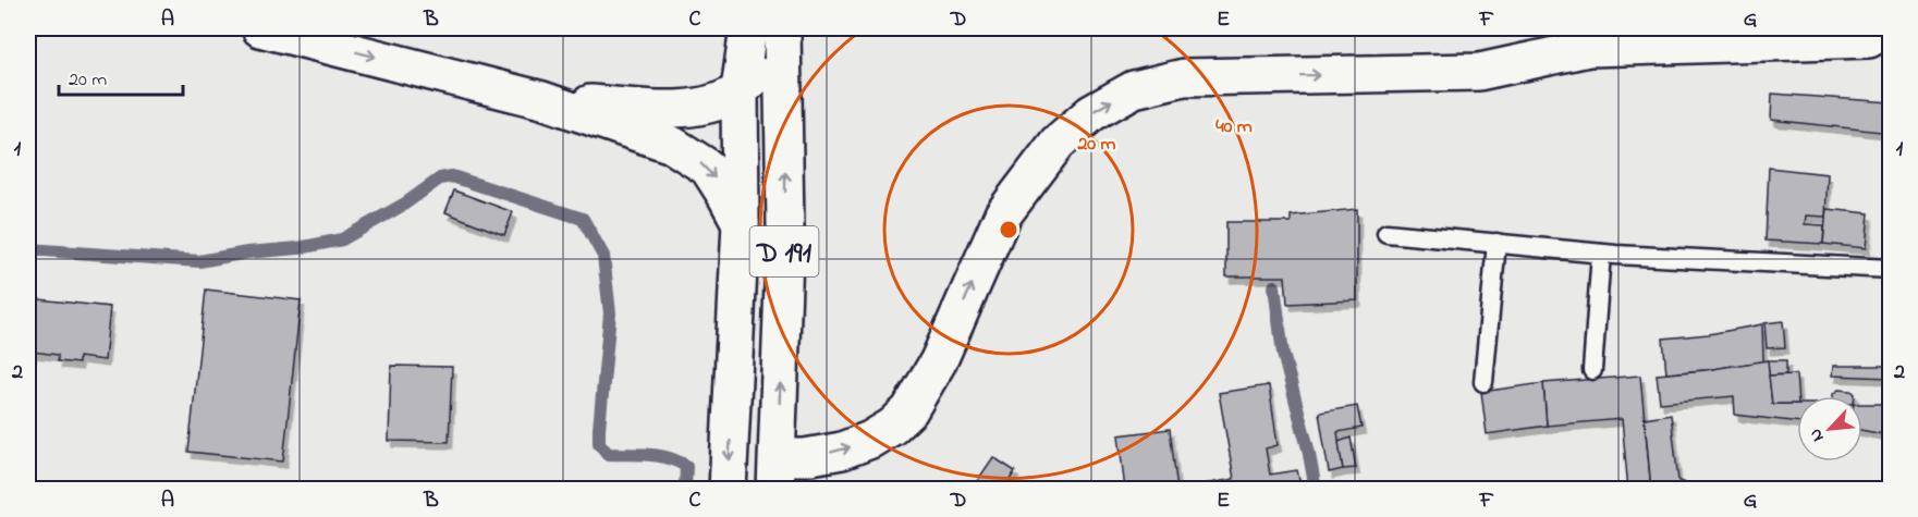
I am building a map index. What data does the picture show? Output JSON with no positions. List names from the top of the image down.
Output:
{
  "streets": {
    "main road": ["D 191"]
  },
  "scale_bar": "20 m",
  "north": "bottom left",
  "grid": {
    "columns": [
      "A",
      "B",
      "C",
      "D",
      "E",
      "F",
      "G"
    ],
    "rows": ["1", "2"]
  },
  "rings": ["40 m", "20 m"]
}
